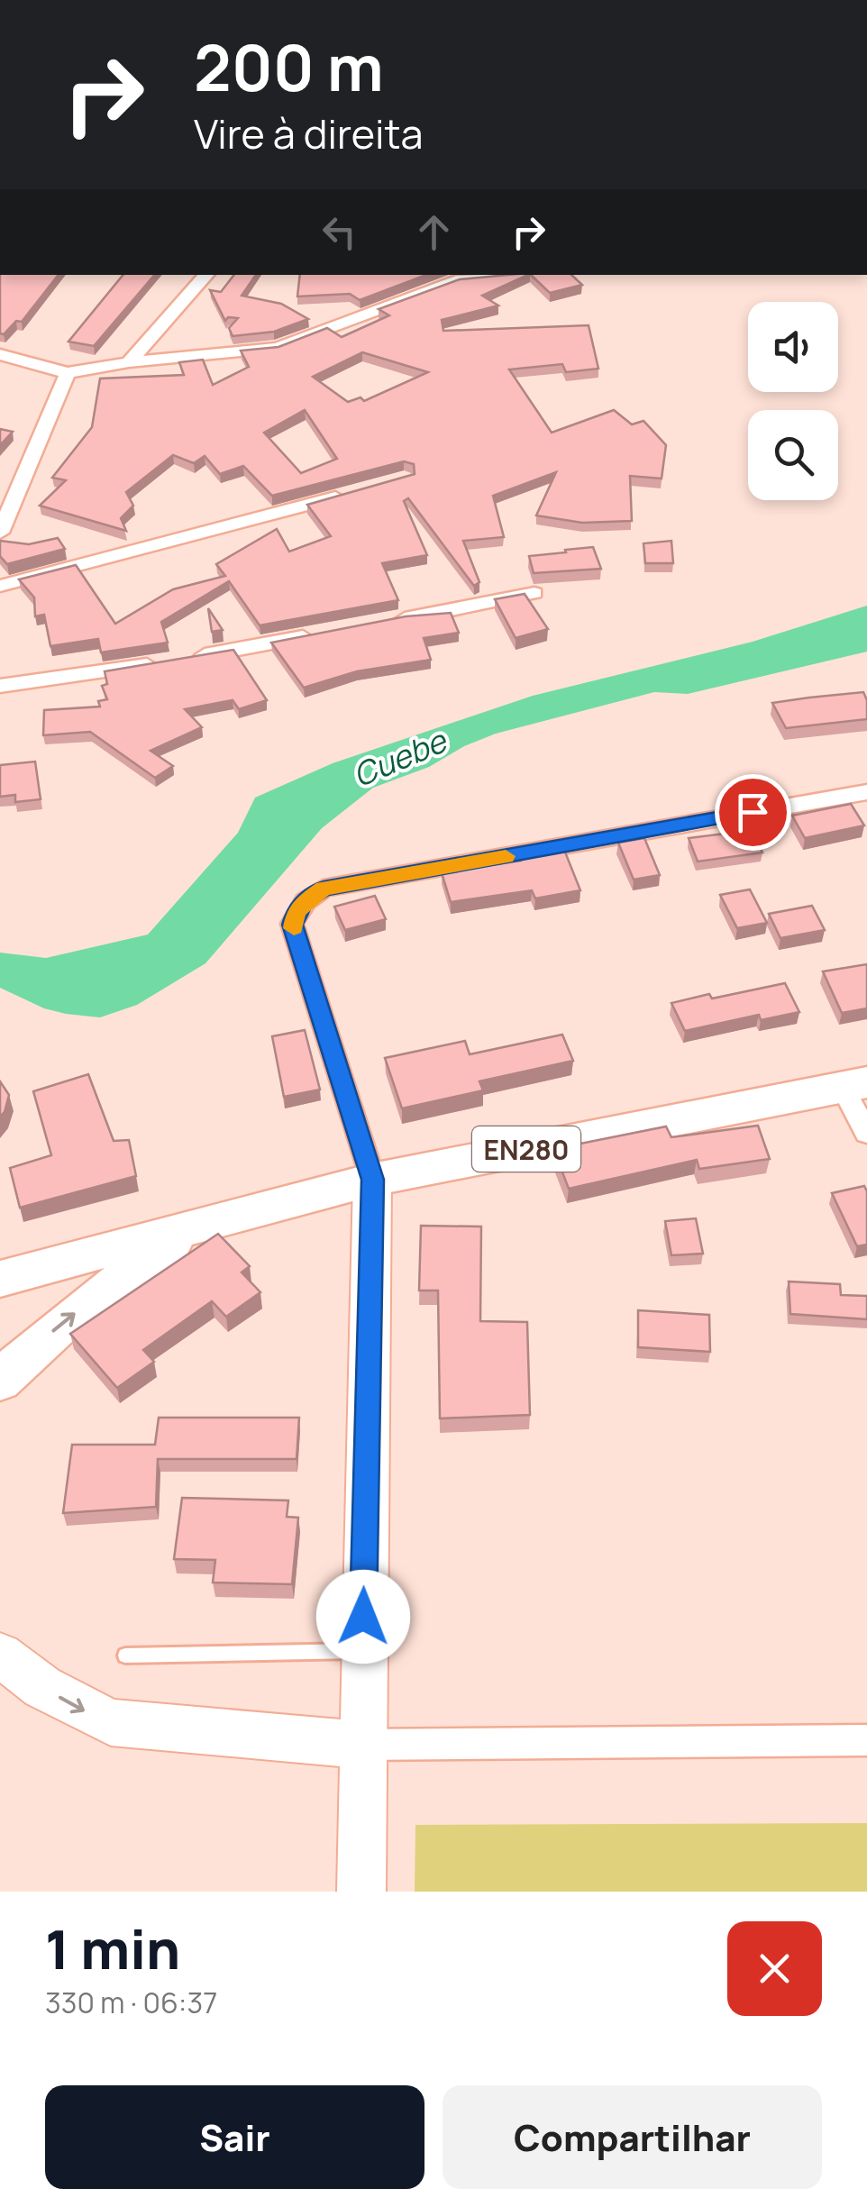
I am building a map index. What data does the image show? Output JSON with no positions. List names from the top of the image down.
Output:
{
  "streets": {
    "main road": ["EN280"]
  },
  "water": ["Cuebe"],
  "page": {
    "turn": ["200 m", "Vire à direita"],
    "heading": ["1 min", "330 m · 06:37"],
    "buttons": ["Sair", "Compartilhar"]
  }
}
